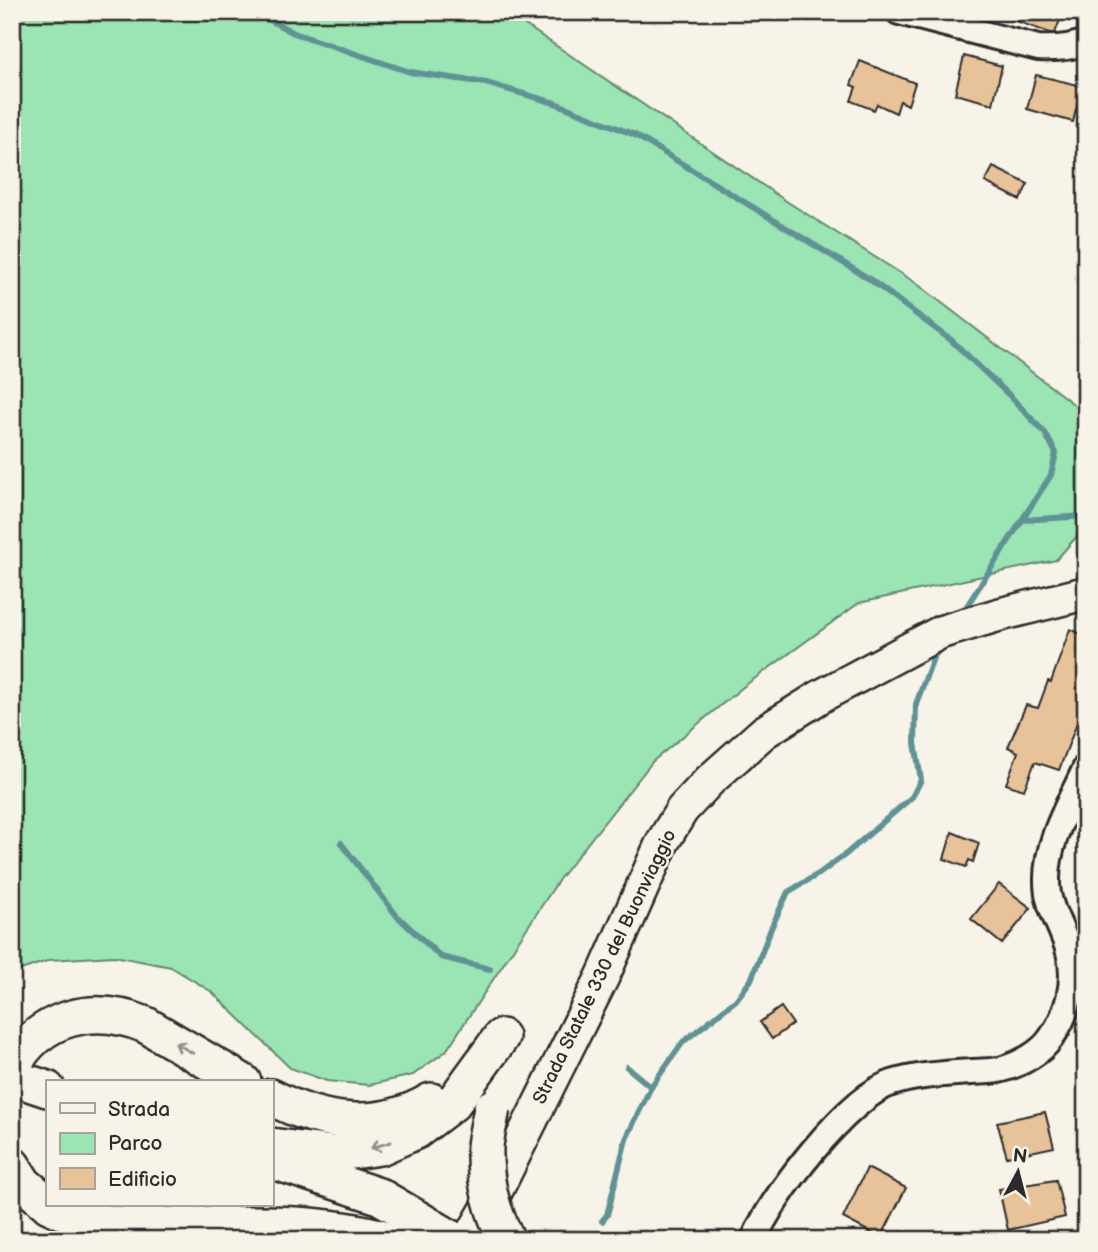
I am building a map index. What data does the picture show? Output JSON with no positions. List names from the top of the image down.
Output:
{
  "streets": {
    "main road": ["Strada Statale 330 del Buonviaggio"]
  },
  "legend": ["Strada", "Parco", "Edificio"],
  "north": "top"
}
